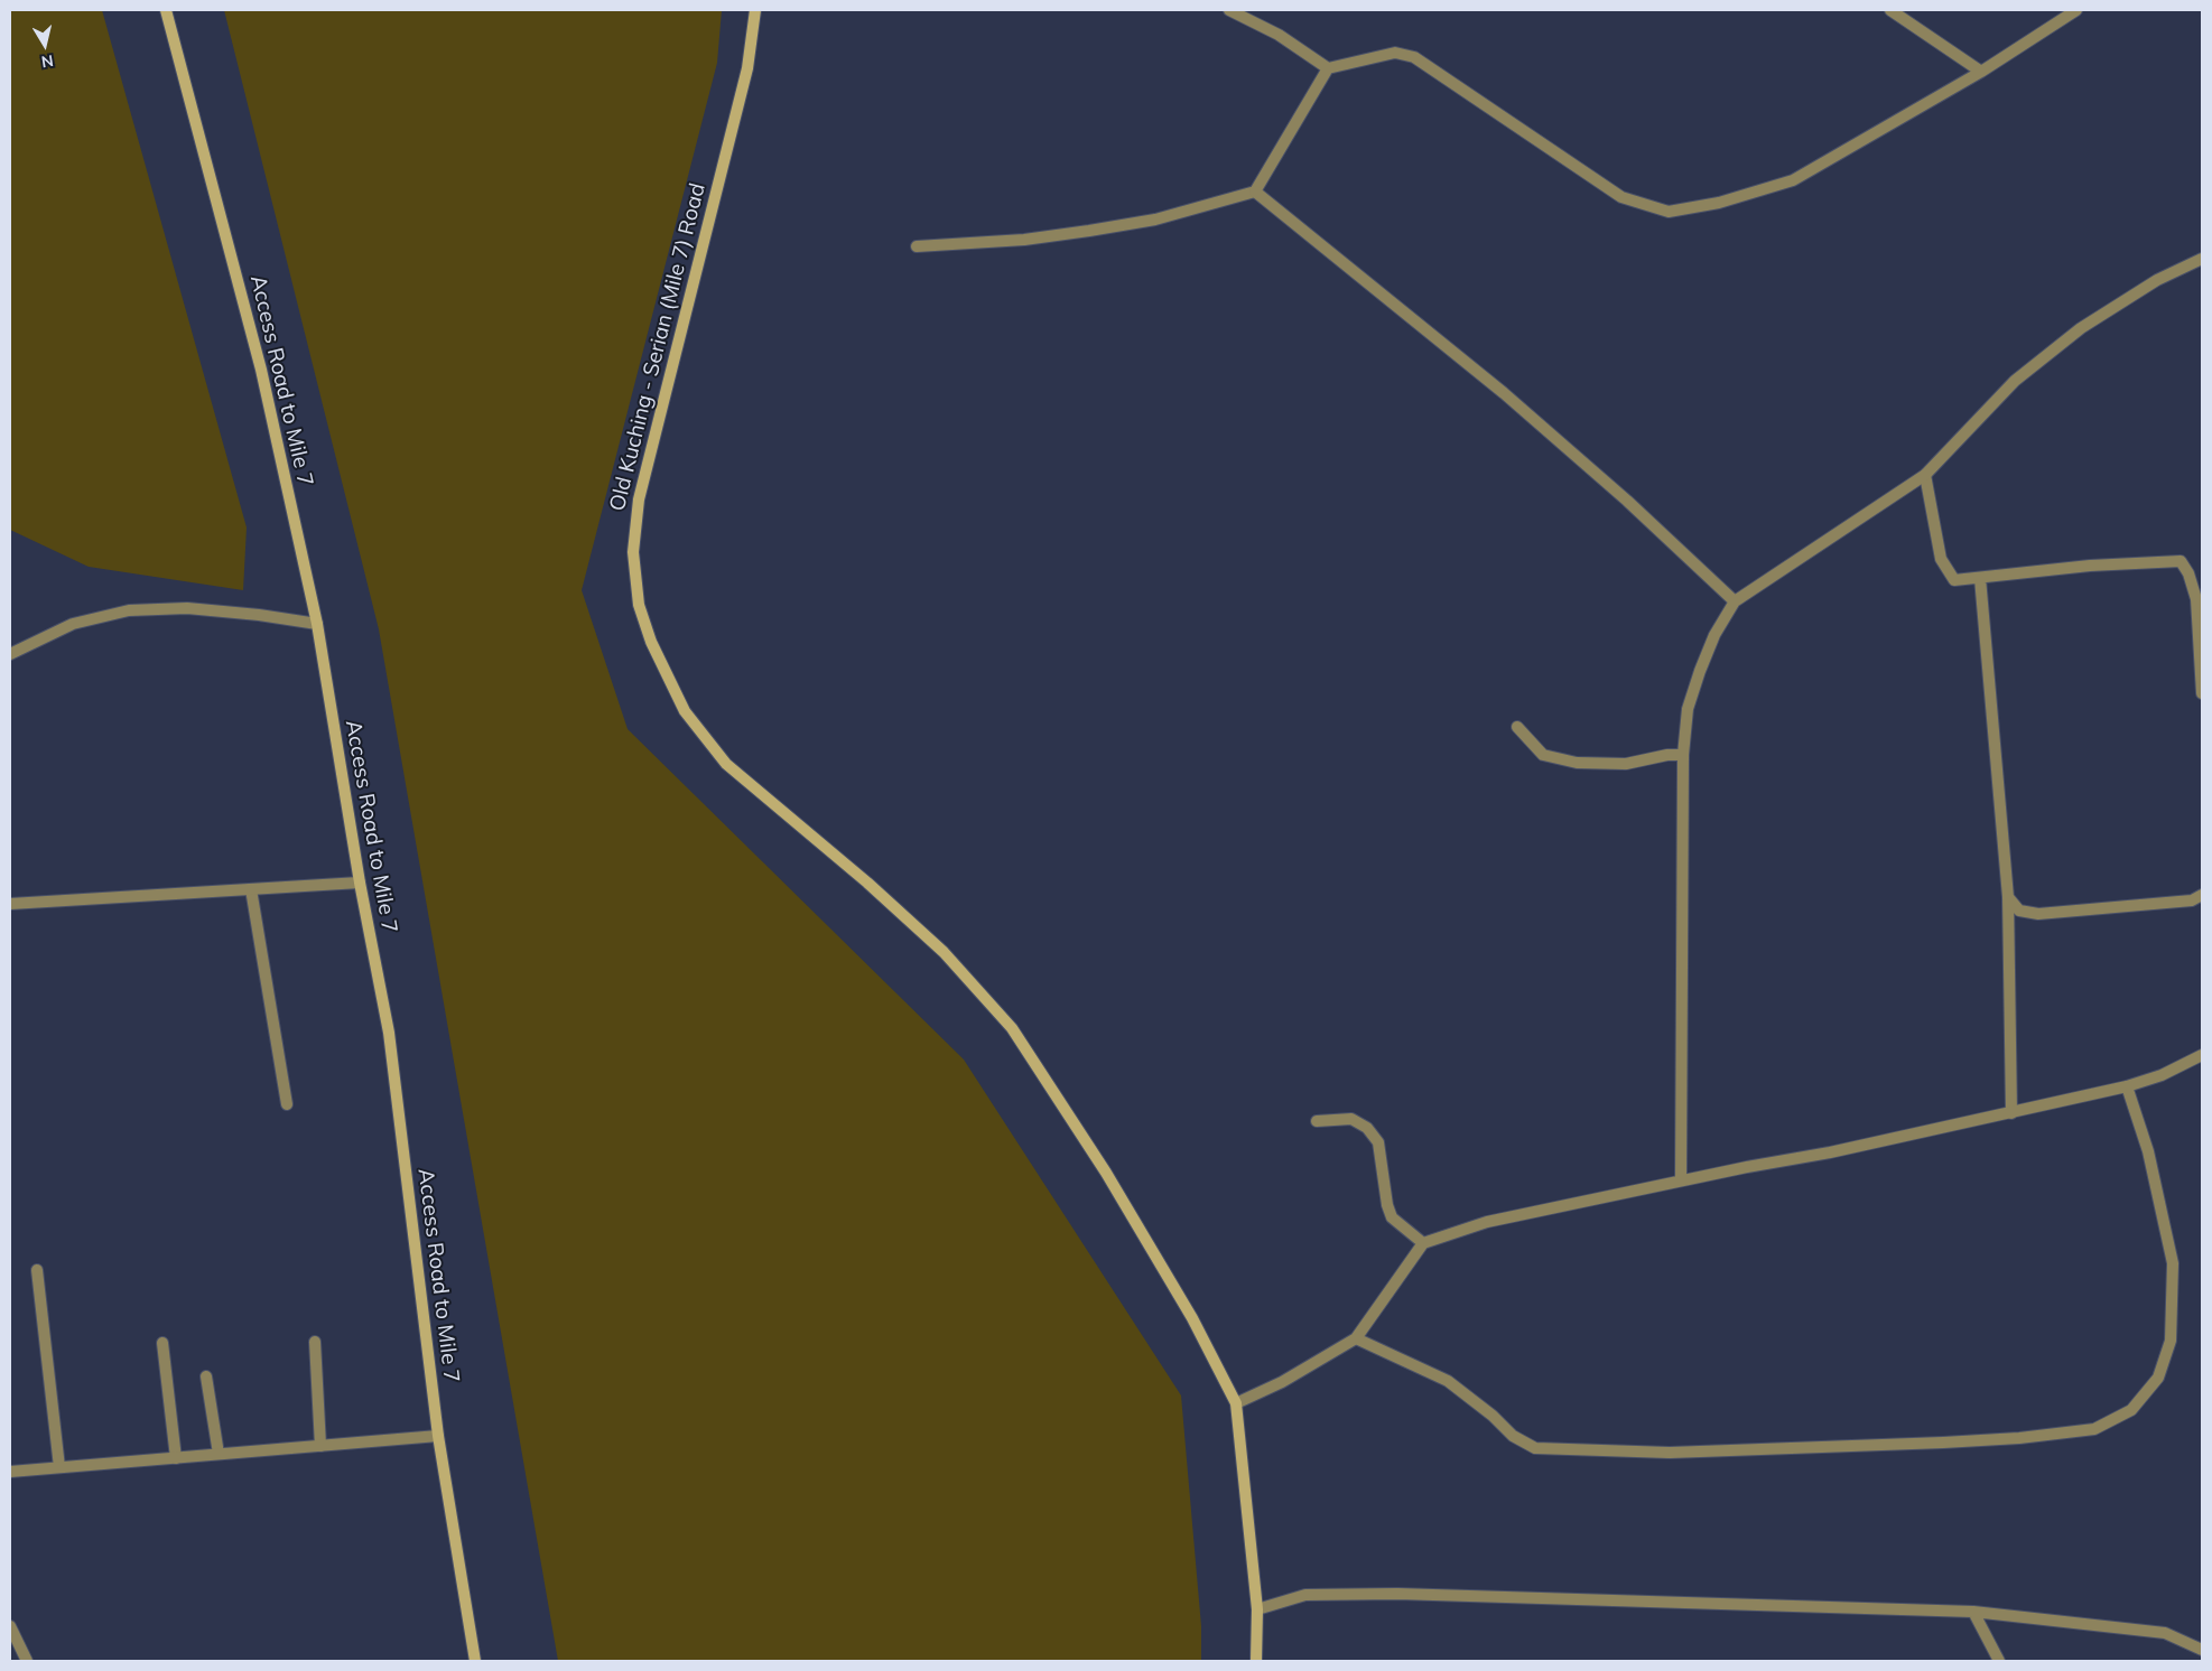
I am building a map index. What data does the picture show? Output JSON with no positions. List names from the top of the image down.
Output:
{
  "streets": {
    "street": ["Old Kuching - Serian (Mile 7) Road", "Access Road to Mile 7"]
  },
  "north": "bottom"
}
